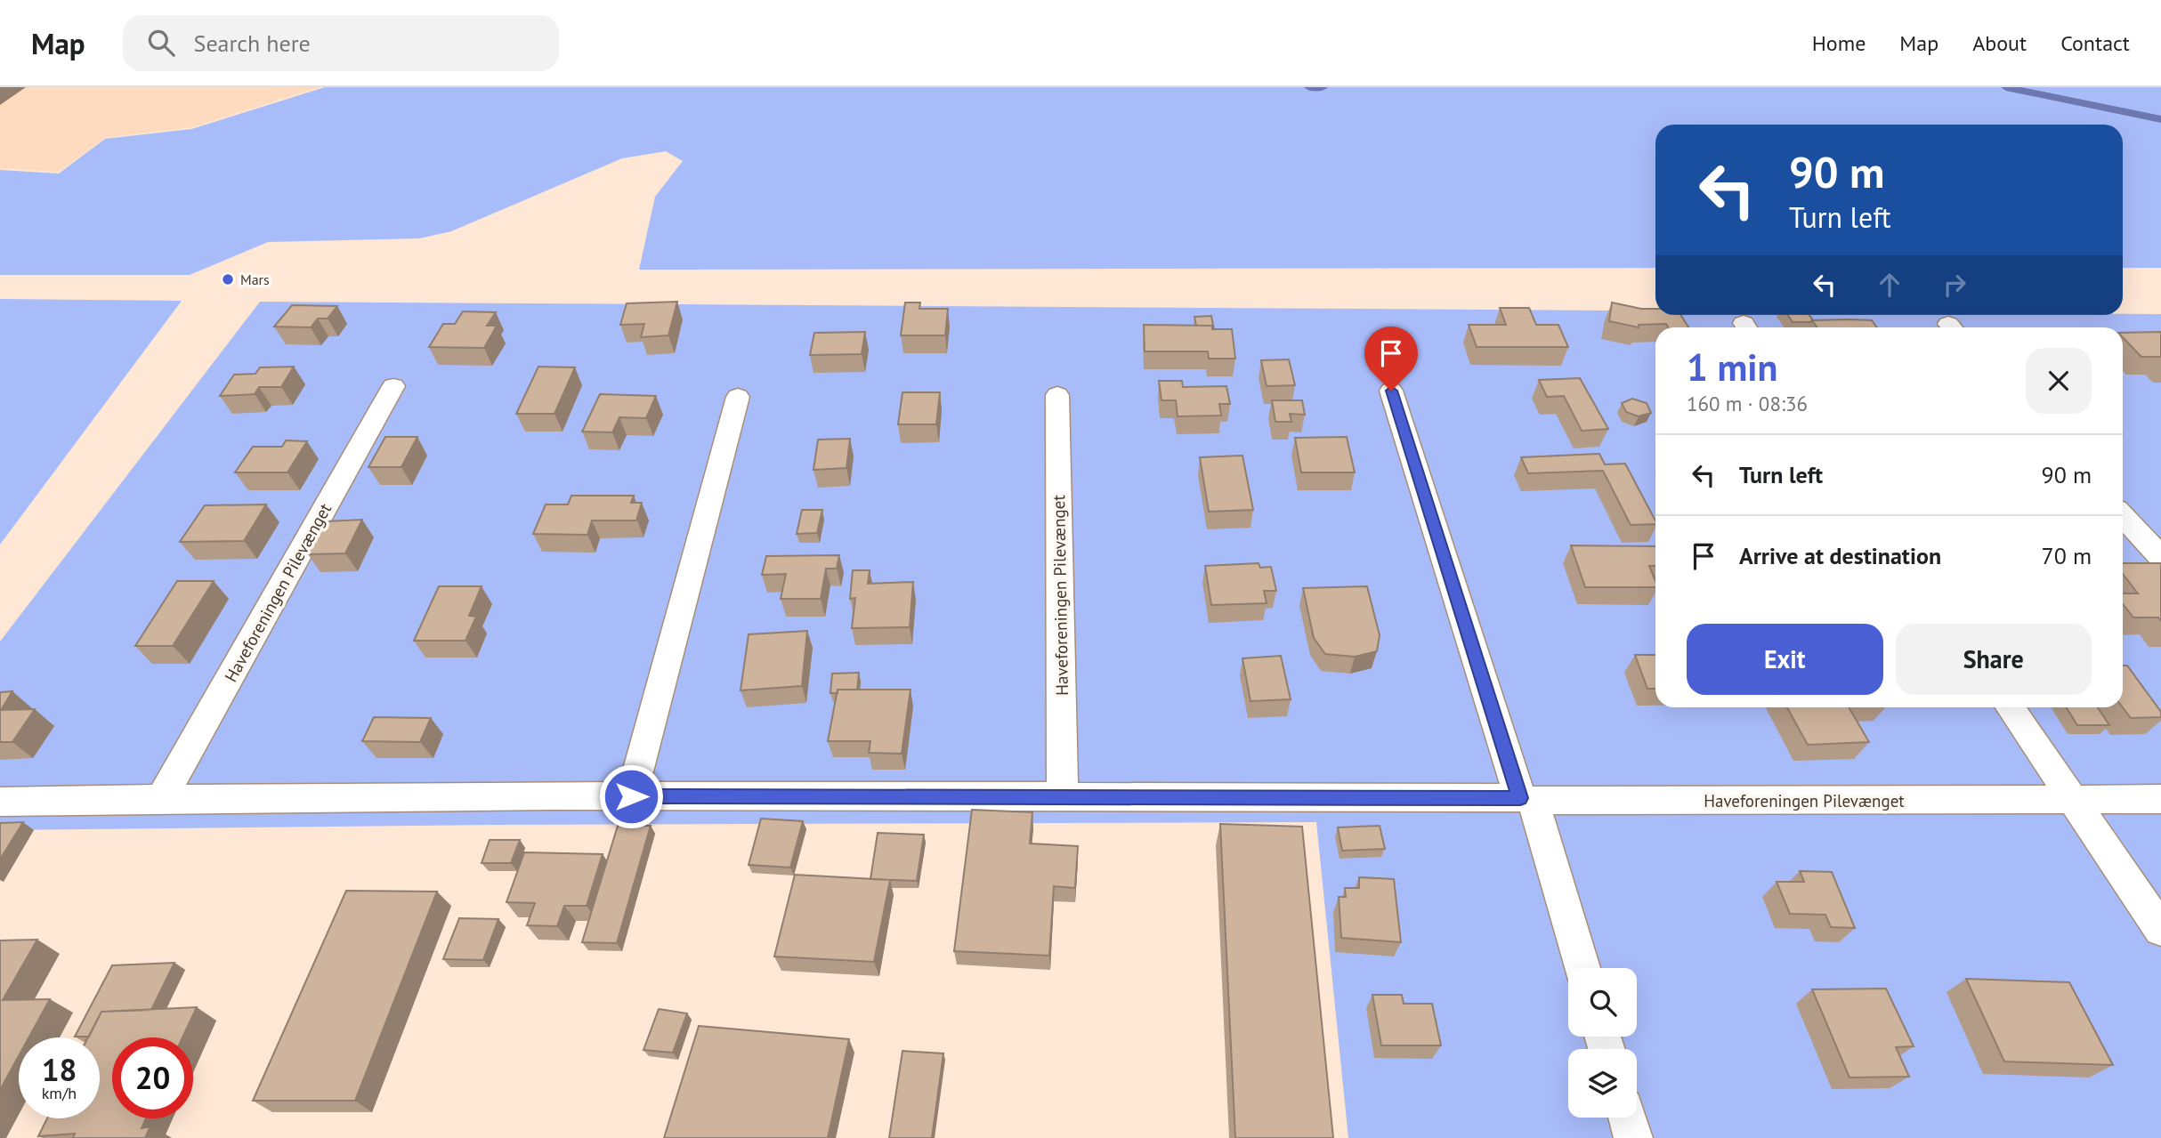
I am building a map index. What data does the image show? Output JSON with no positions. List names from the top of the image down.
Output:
{
  "streets": {
    "lane": ["Haveforeningen Pilevænget"]
  },
  "places": ["Mars"],
  "page": {
    "header": "Map",
    "search": "Search here",
    "nav": [
      "Home",
      "Map",
      "About",
      "Contact"
    ],
    "turn": ["90 m", "Turn left"],
    "heading": ["1 min", "160 m · 08:36"],
    "list": [
      {
        "name": "Turn left",
        "value": "90 m"
      },
      {
        "name": "Arrive at destination",
        "value": "70 m"
      }
    ],
    "buttons": ["Exit", "Share"],
    "speed": "18 km/h",
    "limit": "20"
  }
}
